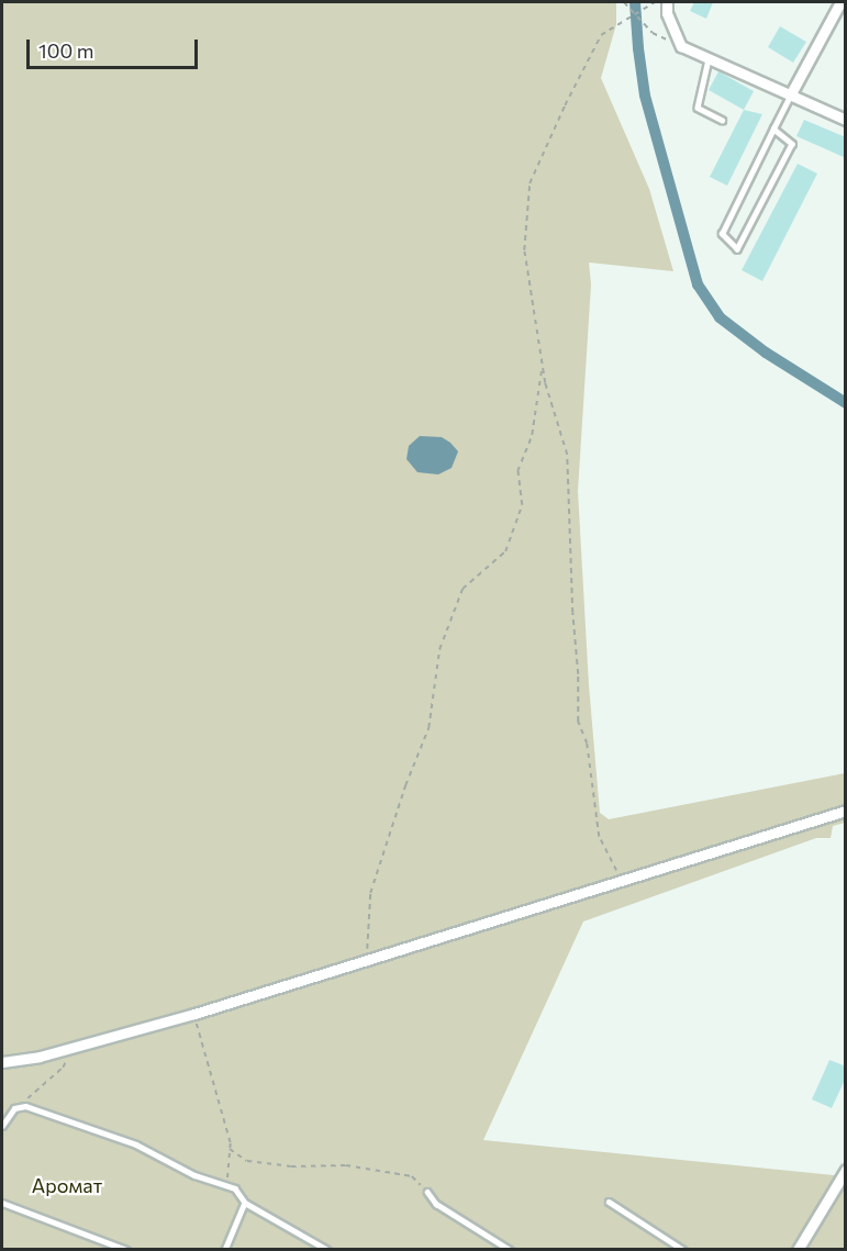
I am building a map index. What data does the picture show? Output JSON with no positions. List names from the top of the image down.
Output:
{
  "parks": ["Аромат"],
  "scale_bar": "100 m"
}
